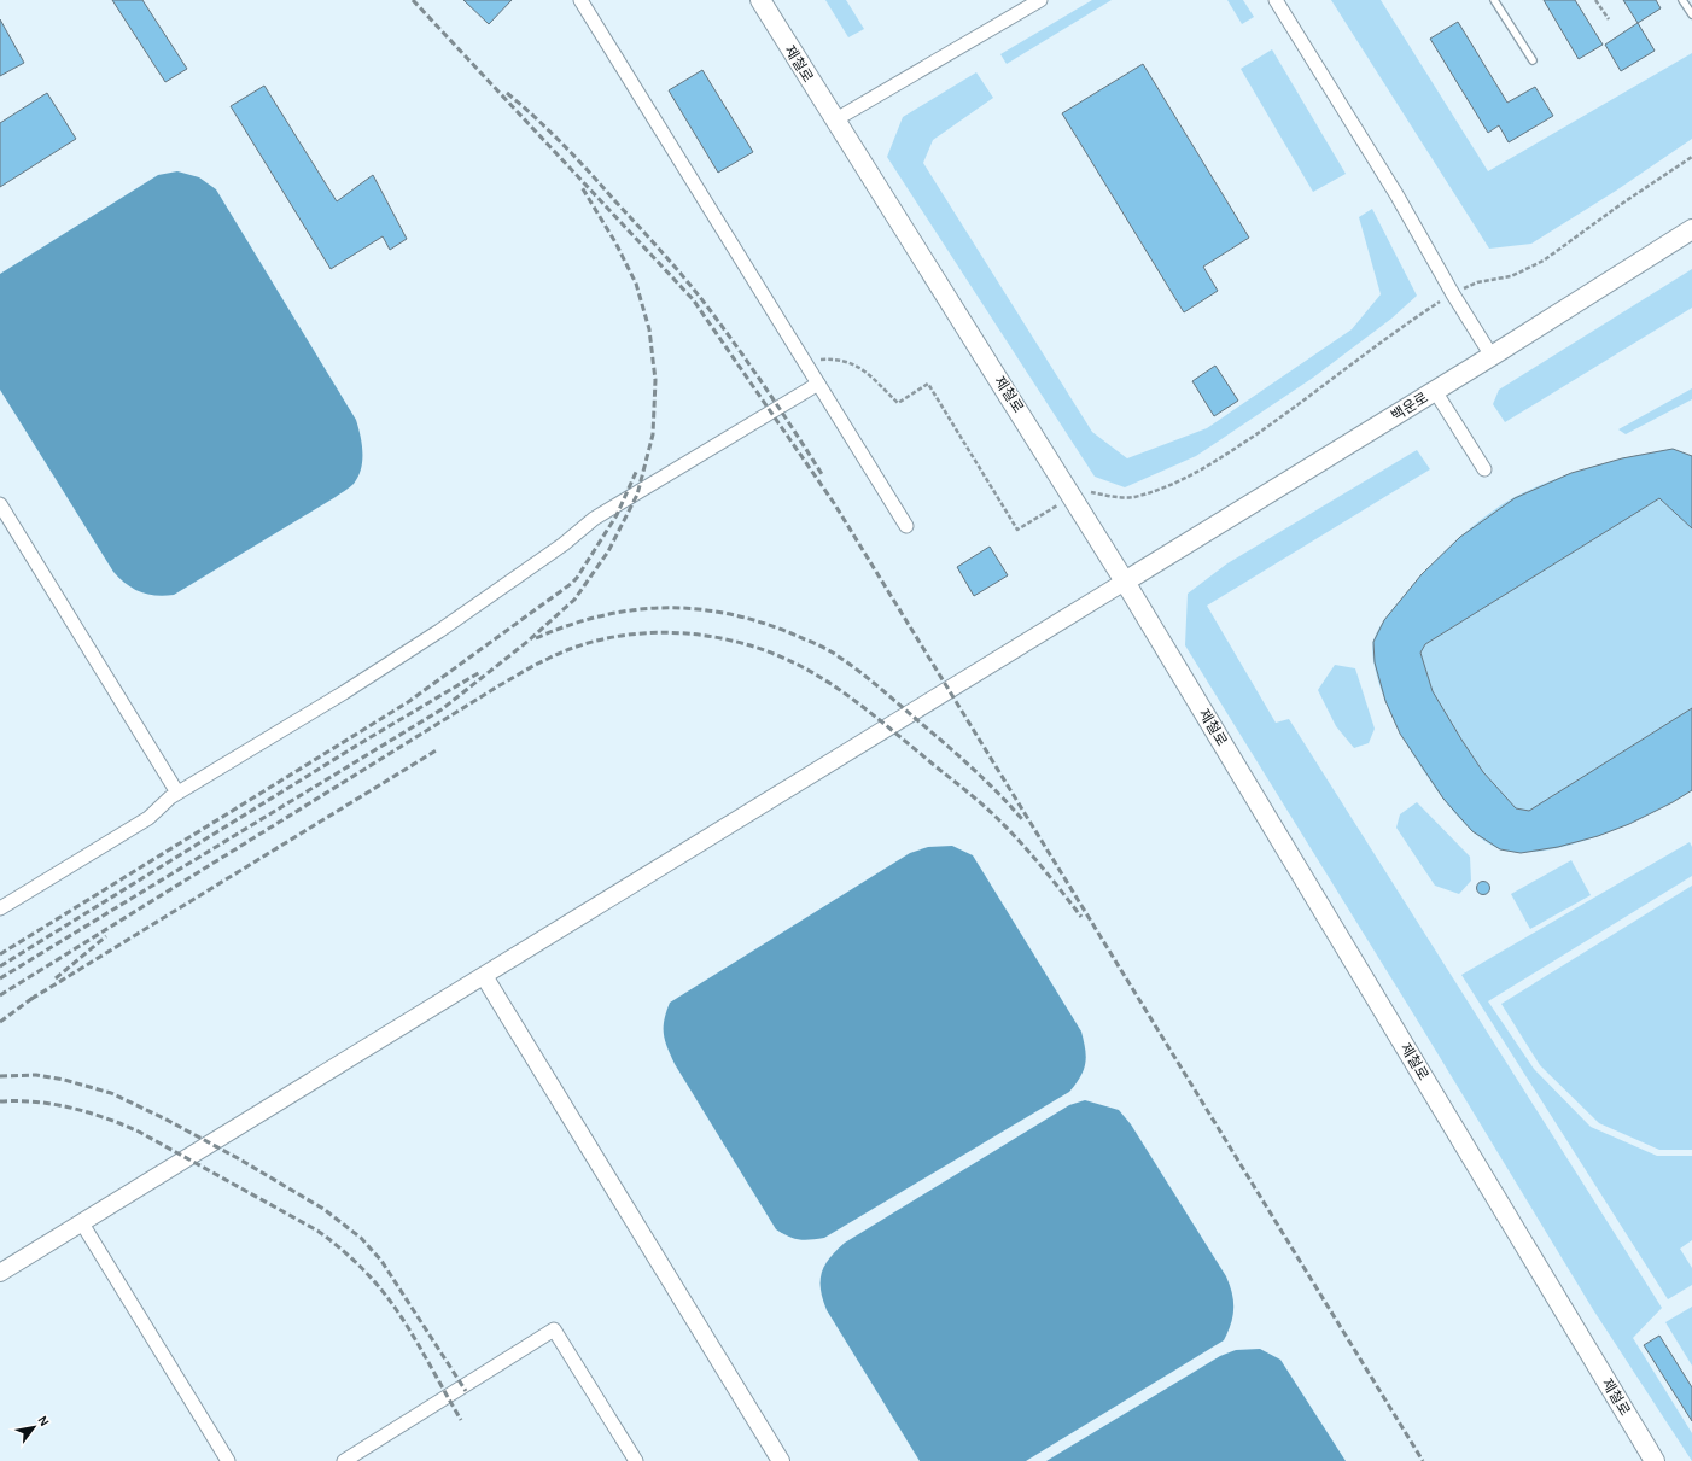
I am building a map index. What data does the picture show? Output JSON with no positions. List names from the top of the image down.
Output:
{
  "streets": {
    "main road": ["제철로", "백운로"]
  },
  "crossings": [
    ["제철로", "백운로"]
  ],
  "north": "top right"
}
